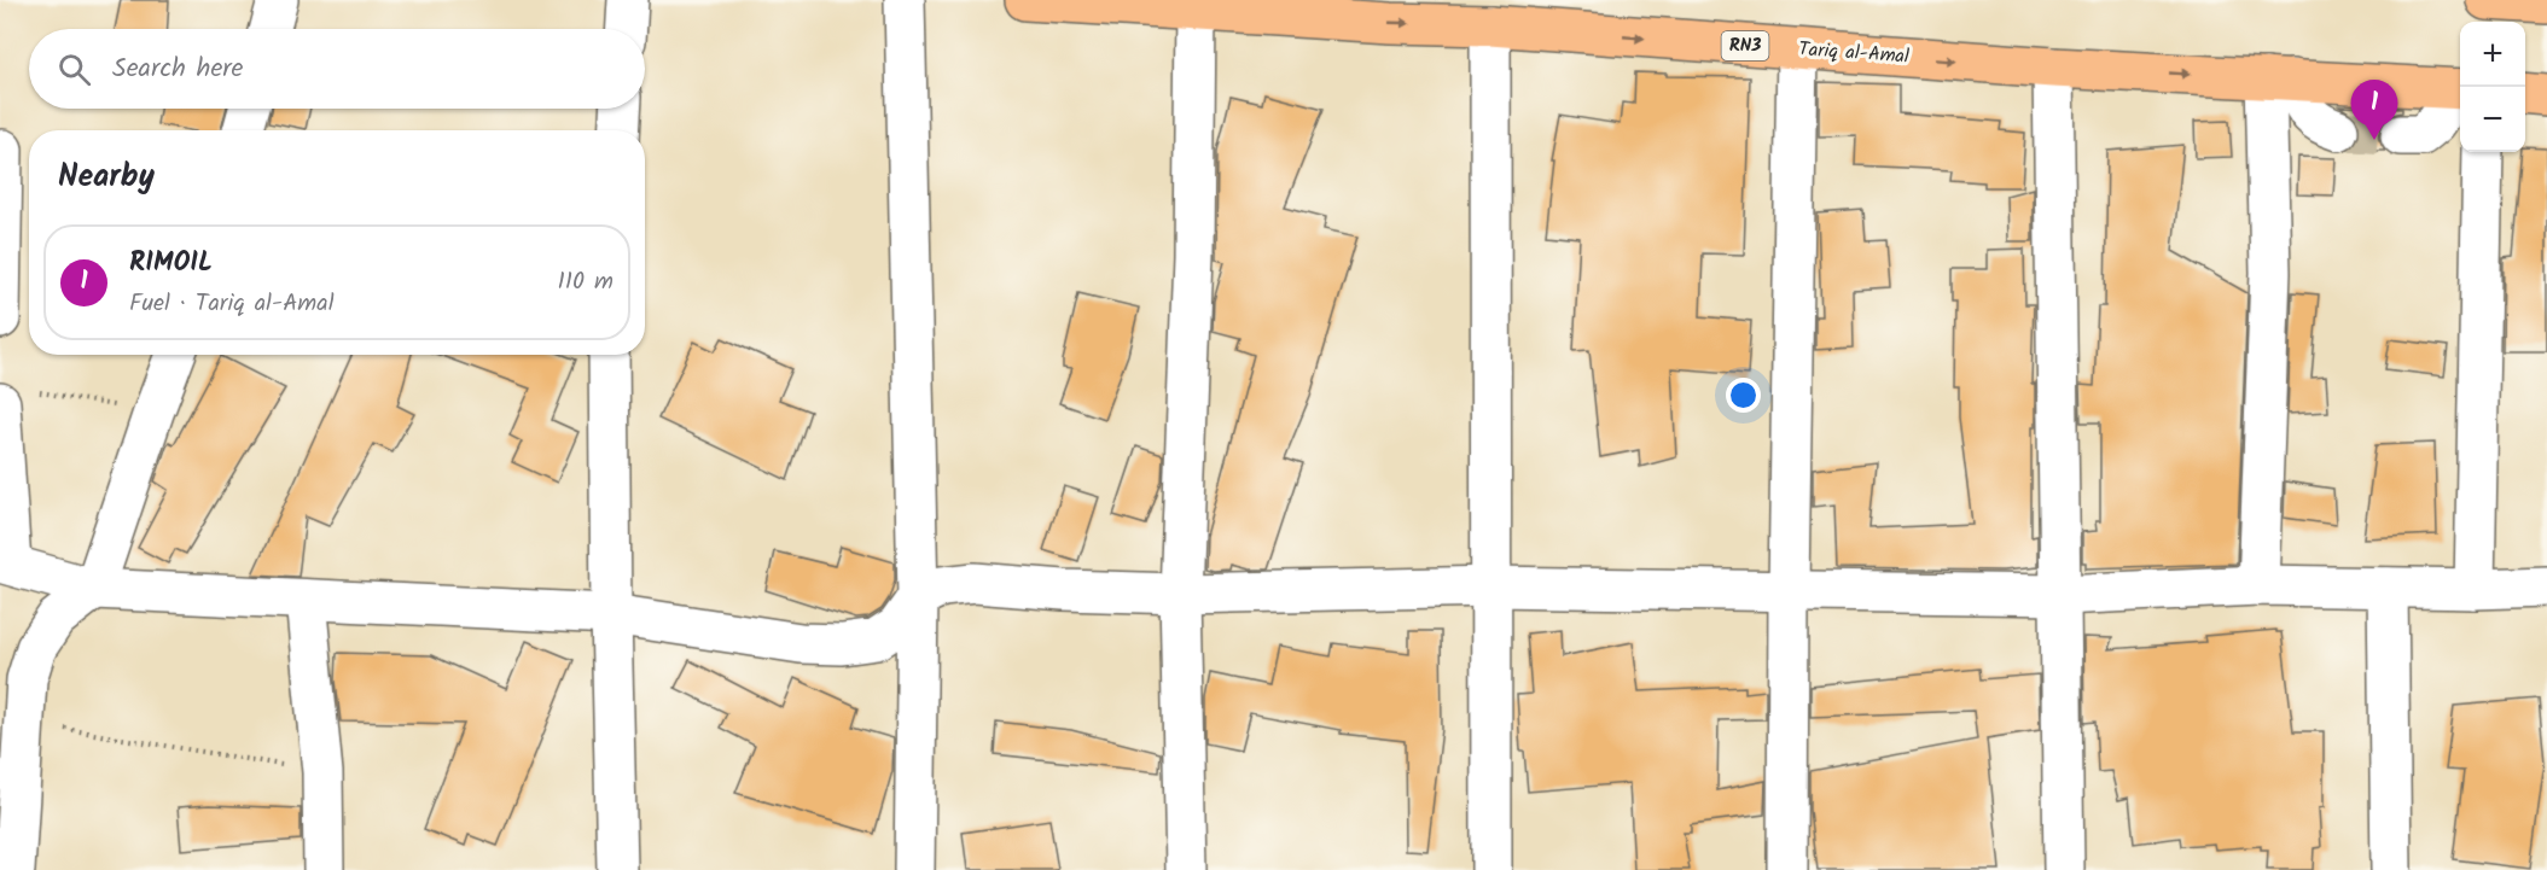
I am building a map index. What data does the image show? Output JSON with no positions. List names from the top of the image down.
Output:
{
  "streets": {
    "highway": ["RN3", "Tariq al-Amal"]
  },
  "one_way": ["Tariq al-Amal"],
  "page": {
    "map_buttons": ["+", "−"],
    "search": "Search here",
    "pins": "1",
    "heading": "Nearby",
    "list": [
      {
        "mark": "1",
        "name": "RIMOIL",
        "note": "Fuel · Tariq al-Amal",
        "value": "110 m"
      }
    ]
  }
}
